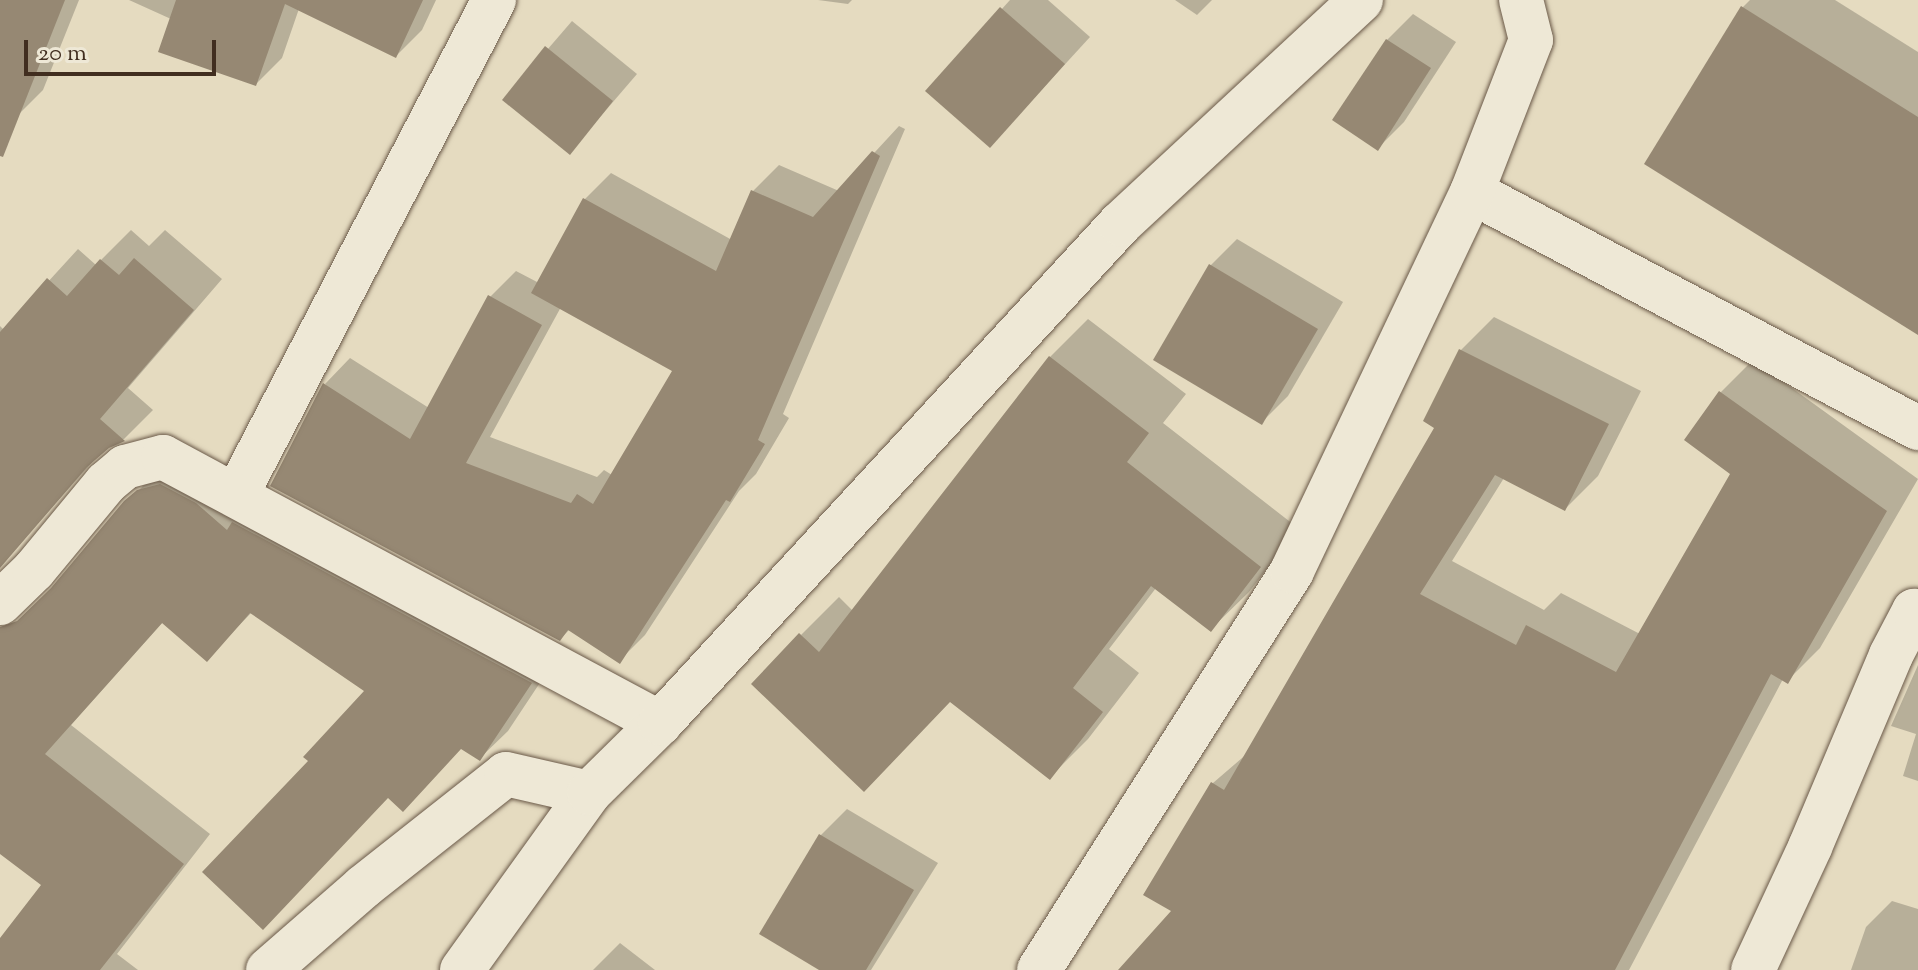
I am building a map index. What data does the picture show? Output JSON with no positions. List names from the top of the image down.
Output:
{
  "scale_bar": "20 m"
}
